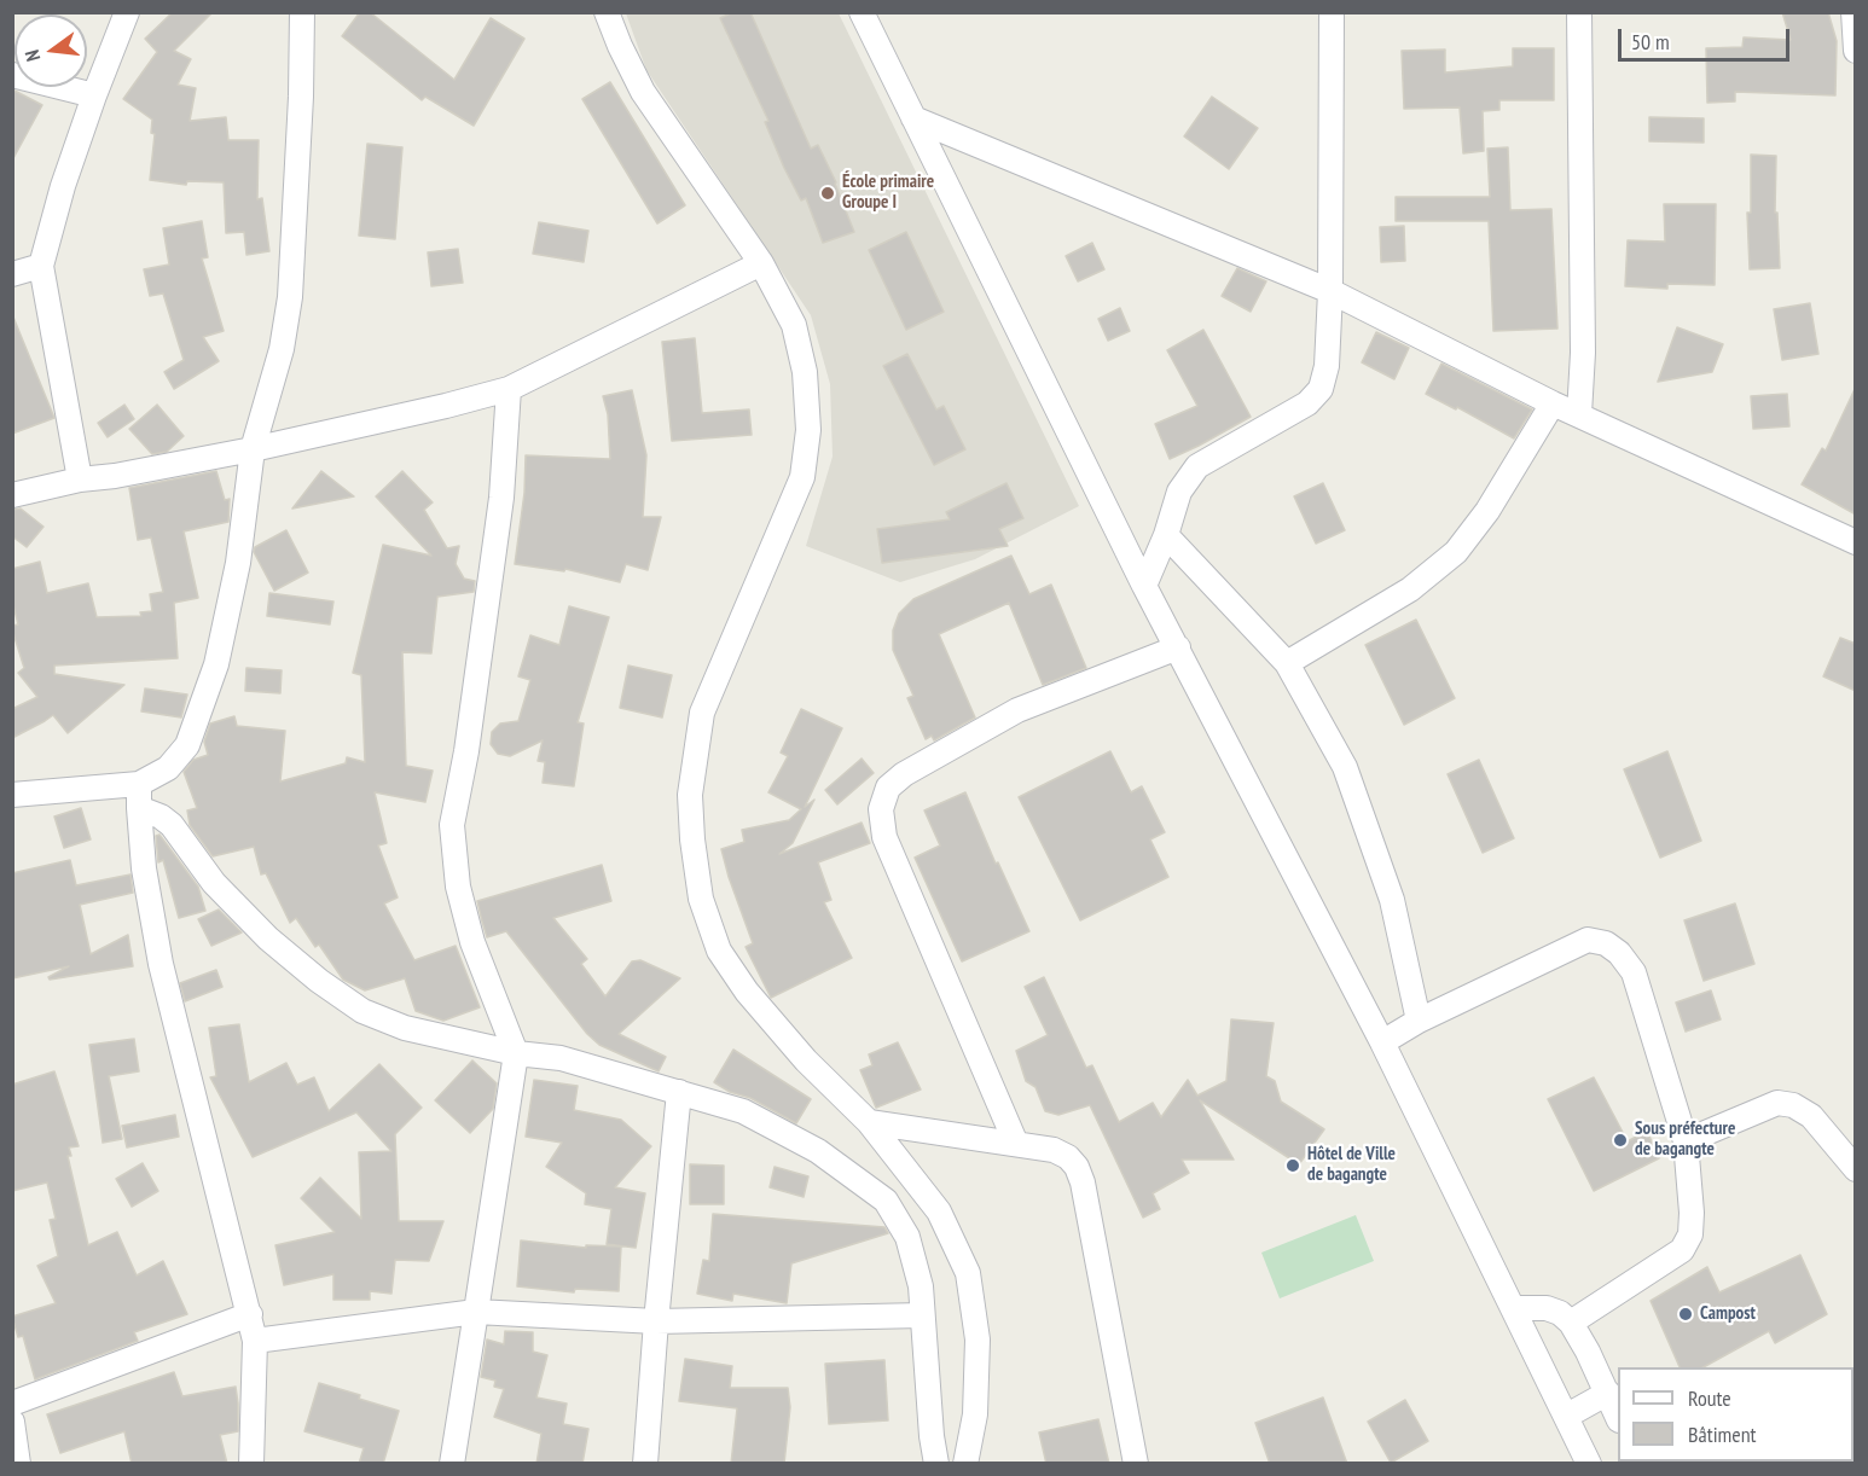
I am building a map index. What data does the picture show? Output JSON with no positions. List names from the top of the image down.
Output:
{
  "places": [
    "École primaire Groupe I",
    "Sous préfecture de bagangte",
    "Hôtel de Ville de bagangte",
    "Campost"
  ],
  "legend": ["Route", "Bâtiment"],
  "scale_bar": "50 m",
  "north": "left"
}
